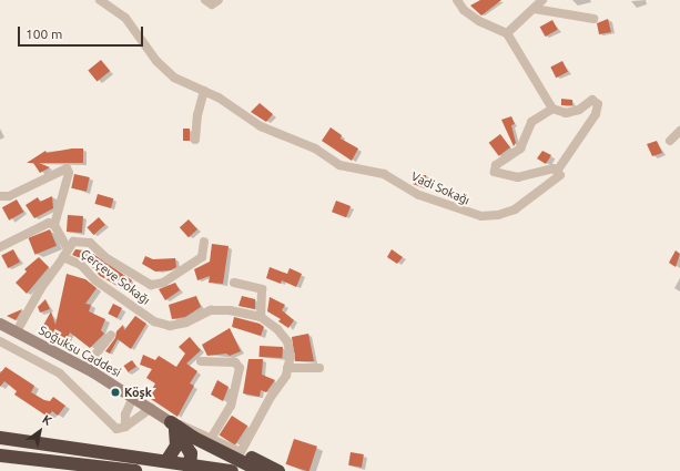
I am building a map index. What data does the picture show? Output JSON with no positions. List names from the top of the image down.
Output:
{
  "streets": {
    "main road": ["Soğuksu Caddesi"],
    "street": ["Vadi Sokağı", "Çerçeve Sokağı"]
  },
  "crossings": [
    ["Çerçeve Sokağı", "Soğuksu Caddesi"]
  ],
  "places": ["Köşk"],
  "scale_bar": "100 m",
  "north": "top right"
}
